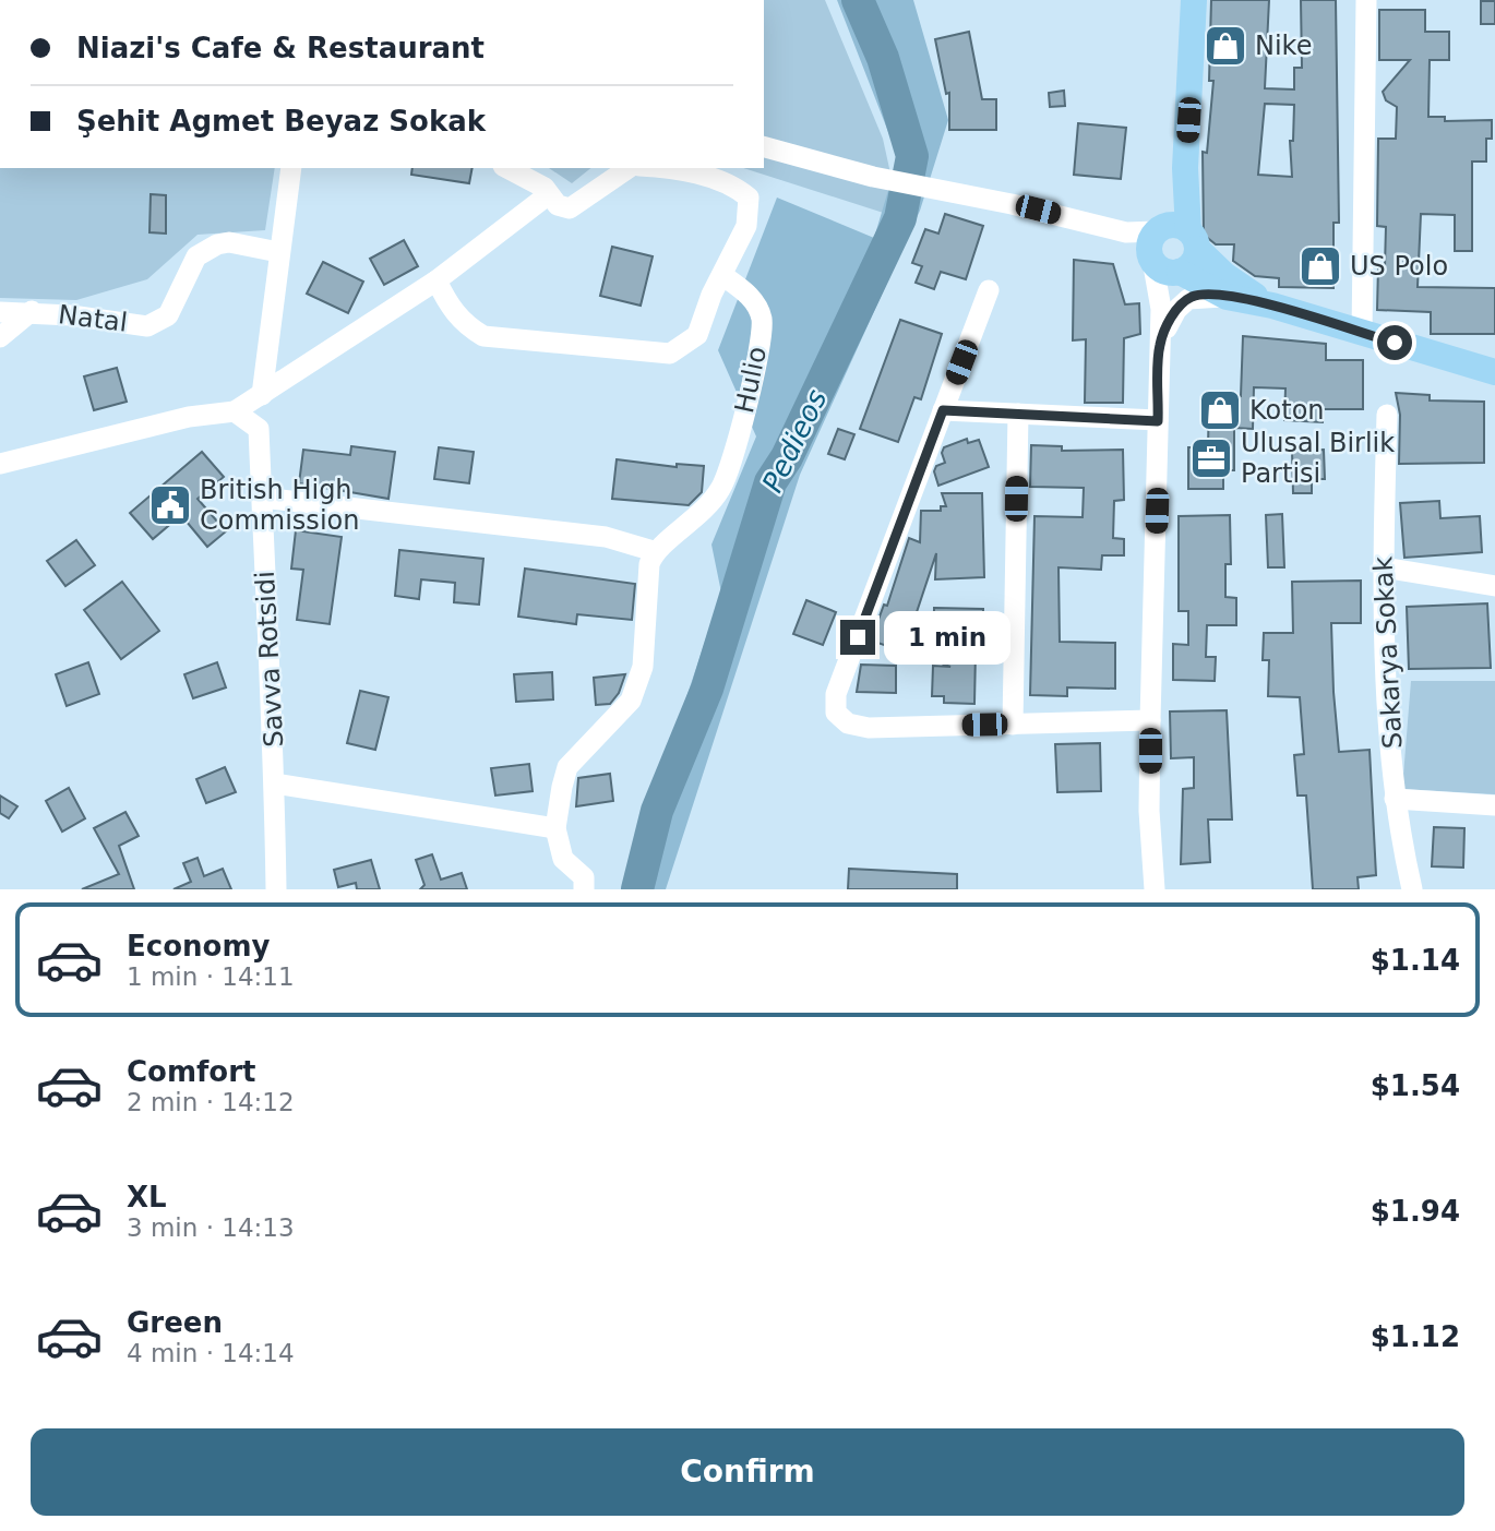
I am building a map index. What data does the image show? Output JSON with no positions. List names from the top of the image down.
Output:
{
  "streets": {
    "street": [
      "Natal",
      "Hulio",
      "Sakarya Sokak",
      "Savva Rotsidi"
    ]
  },
  "water": ["Pedieos"],
  "places": {
    "shop": ["Nike", "US Polo", "Koton"],
    "office": ["Ulusal Birlik Partisi"],
    "public building": ["British High Commission"]
  },
  "page": {
    "banner": ["Niazi's Cafe & Restaurant", "Şehit Agmet Beyaz Sokak"],
    "bubble": "1 min",
    "list": [
      {
        "name": "Economy",
        "note": "1 min · 14:11",
        "value": "$1.14"
      },
      {
        "name": "Comfort",
        "note": "2 min · 14:12",
        "value": "$1.54"
      },
      {
        "name": "XL",
        "note": "3 min · 14:13",
        "value": "$1.94"
      },
      {
        "name": "Green",
        "note": "4 min · 14:14",
        "value": "$1.12"
      }
    ],
    "buttons": "Confirm"
  }
}
